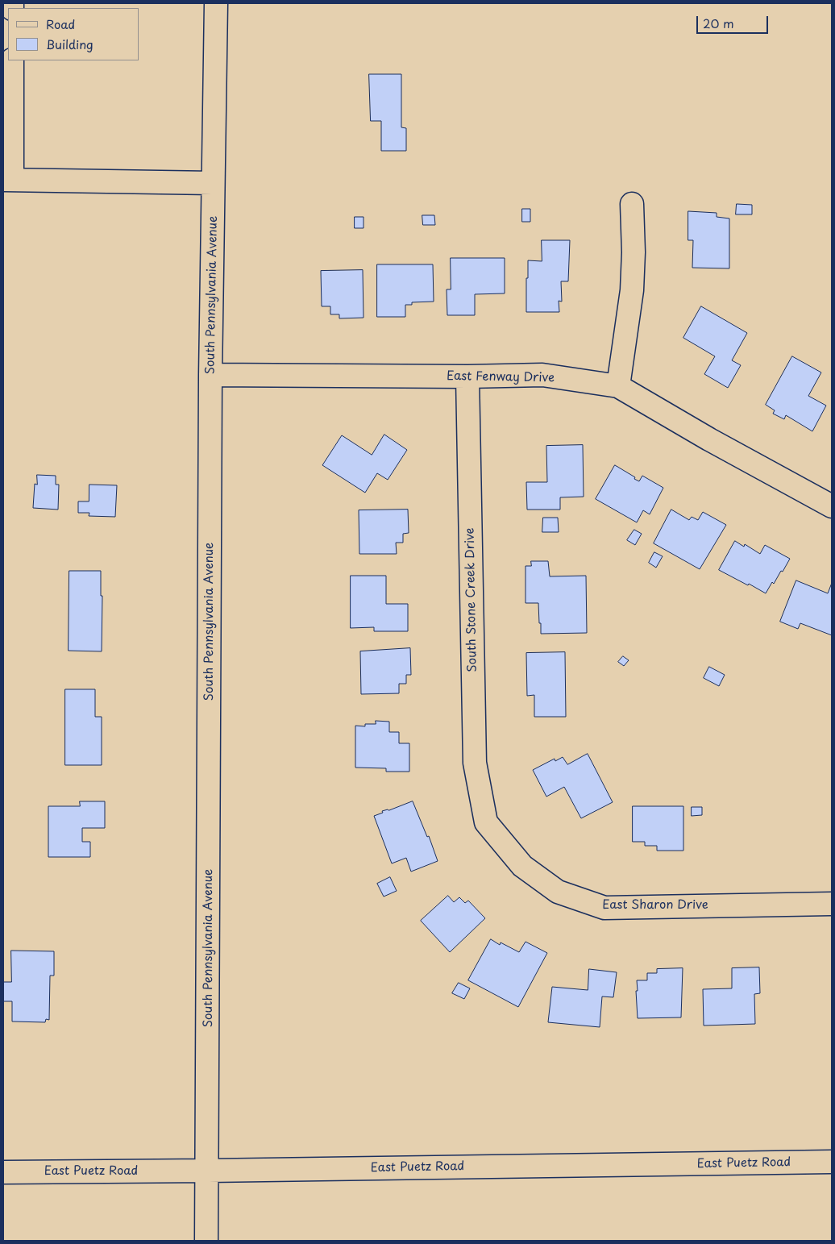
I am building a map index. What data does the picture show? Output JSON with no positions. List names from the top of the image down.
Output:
{
  "streets": {
    "street": [
      "South Pennsylvania Avenue",
      "East Fenway Drive",
      "South Stone Creek Drive",
      "East Sharon Drive",
      "East Puetz Road"
    ]
  },
  "crossings": [
    ["South Pennsylvania Avenue", "East Fenway Drive"],
    ["South Pennsylvania Avenue", "East Puetz Road"],
    ["East Fenway Drive", "South Stone Creek Drive"],
    ["South Stone Creek Drive", "East Sharon Drive"]
  ],
  "legend": ["Road", "Building"],
  "scale_bar": "20 m"
}
